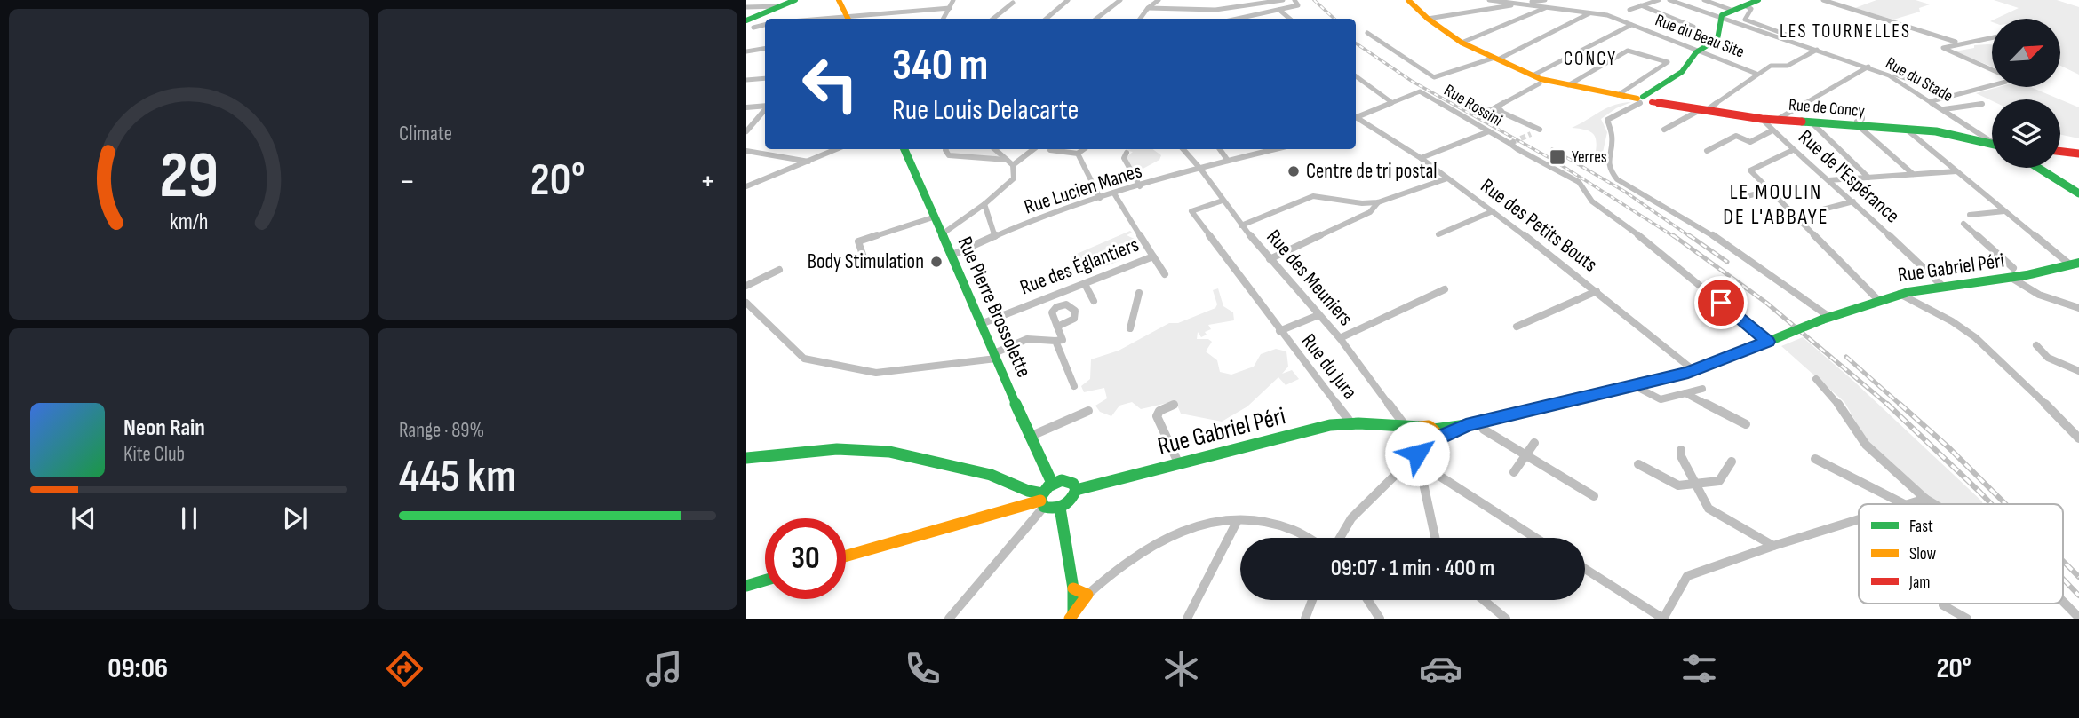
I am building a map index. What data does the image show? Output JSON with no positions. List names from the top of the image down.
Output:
{
  "streets": {
    "street": [
      "Rue du Beau Site",
      "Rue du Stade",
      "Rue Rossini",
      "Rue de Concy",
      "Rue de l'Espérance",
      "Rue Lucien Manes",
      "Rue des Petits Bouts",
      "Rue des Églantiers",
      "Rue Gabriel Péri",
      "Rue des Meuniers",
      "Rue Pierre Brossolette",
      "Rue du Jura"
    ]
  },
  "crossings": [
    ["Rue du Beau Site", "Rue de Concy"],
    ["Rue Rossini", "Rue Gabriel Péri"],
    ["Rue de Concy", "Rue de l'Espérance"],
    ["Rue de l'Espérance", "Rue Gabriel Péri"],
    ["Rue Lucien Manes", "Rue des Églantiers"],
    ["Rue Lucien Manes", "Rue des Meuniers"],
    ["Rue Lucien Manes", "Rue Pierre Brossolette"],
    ["Rue des Églantiers", "Rue Pierre Brossolette"],
    ["Rue Gabriel Péri", "Rue des Meuniers"],
    ["Rue Gabriel Péri", "Rue Pierre Brossolette"],
    ["Rue Gabriel Péri", "Rue du Jura"],
    ["Rue des Meuniers", "Rue du Jura"]
  ],
  "districts": ["LES TOURNELLES", "CONCY", "LE MOULIN DE L'ABBAYE"],
  "places": {
    "transit": ["Yerres"],
    "other": ["Centre de tri postal", "Body Stimulation"]
  },
  "legend": ["Fast", "Slow", "Jam"],
  "north": "top right",
  "page": {
    "tile": [
      "Climate",
      ["Range · 89%", "445 km"]
    ],
    "turn": ["340 m", "Rue Louis Delacarte"],
    "heat": ["−", "20°", "+"],
    "song": ["Neon Rain", "Kite Club"],
    "limit": "30",
    "trip": "09:07 · 1 min · 400 m",
    "tabs": ["09:06", "20°"],
    "gauge": ["29", "km/h"]
  }
}
